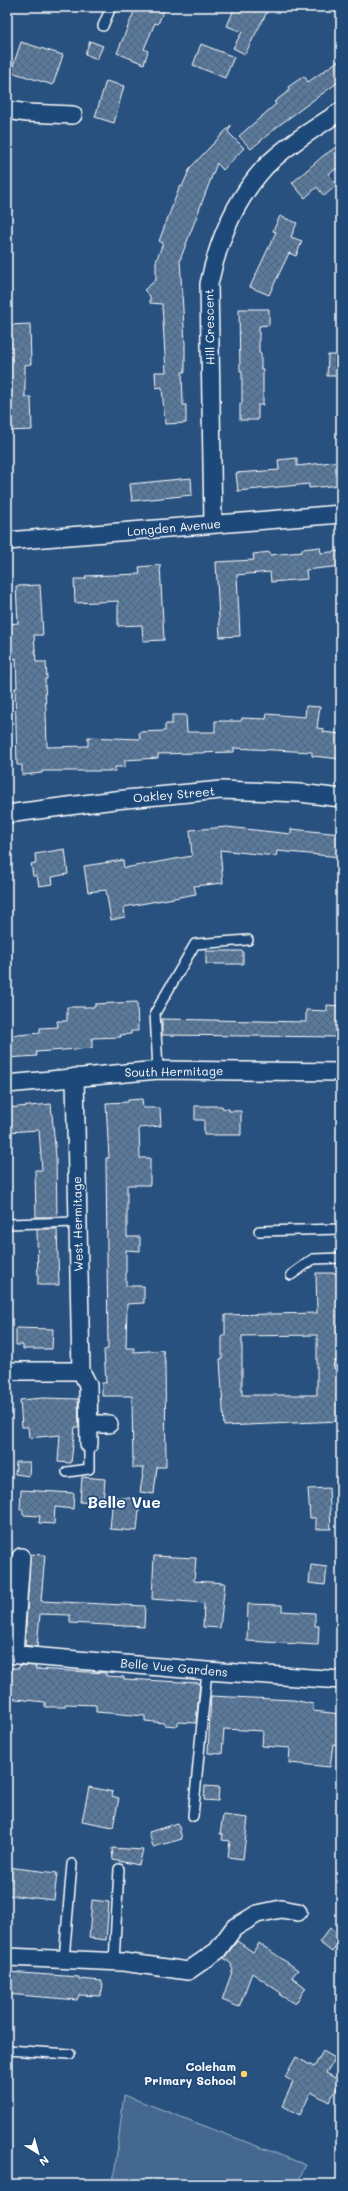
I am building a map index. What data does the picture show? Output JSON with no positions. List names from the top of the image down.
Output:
{
  "streets": {
    "street": [
      "Hill Crescent",
      "Longden Avenue",
      "Oakley Street",
      "South Hermitage",
      "West Hermitage",
      "Belle Vue Gardens"
    ]
  },
  "crossings": [
    ["Hill Crescent", "Longden Avenue"],
    ["South Hermitage", "West Hermitage"]
  ],
  "districts": ["Belle Vue"],
  "places": ["Coleham Primary School"],
  "north": "bottom right"
}
